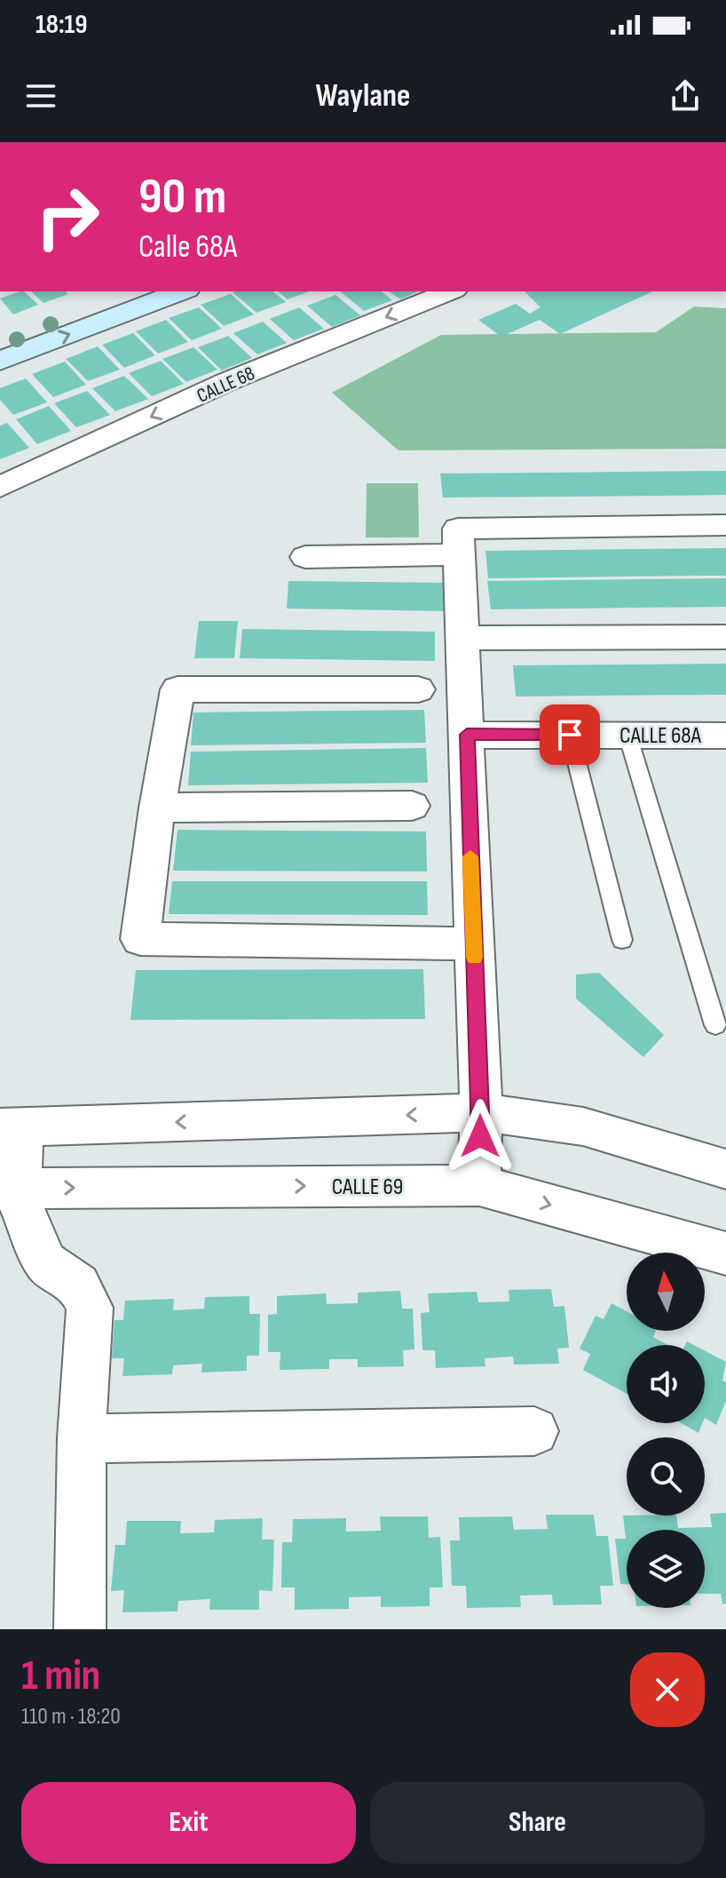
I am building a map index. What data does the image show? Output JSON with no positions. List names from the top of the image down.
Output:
{
  "streets": {
    "street": ["CALLE 68", "CALLE 68A", "CALLE 69"]
  },
  "north": "top",
  "page": {
    "status": "18:19",
    "header": "Waylane",
    "turn": ["90 m", "Calle 68A"],
    "heading": ["1 min", "110 m · 18:20"],
    "buttons": ["Exit", "Share"]
  }
}
